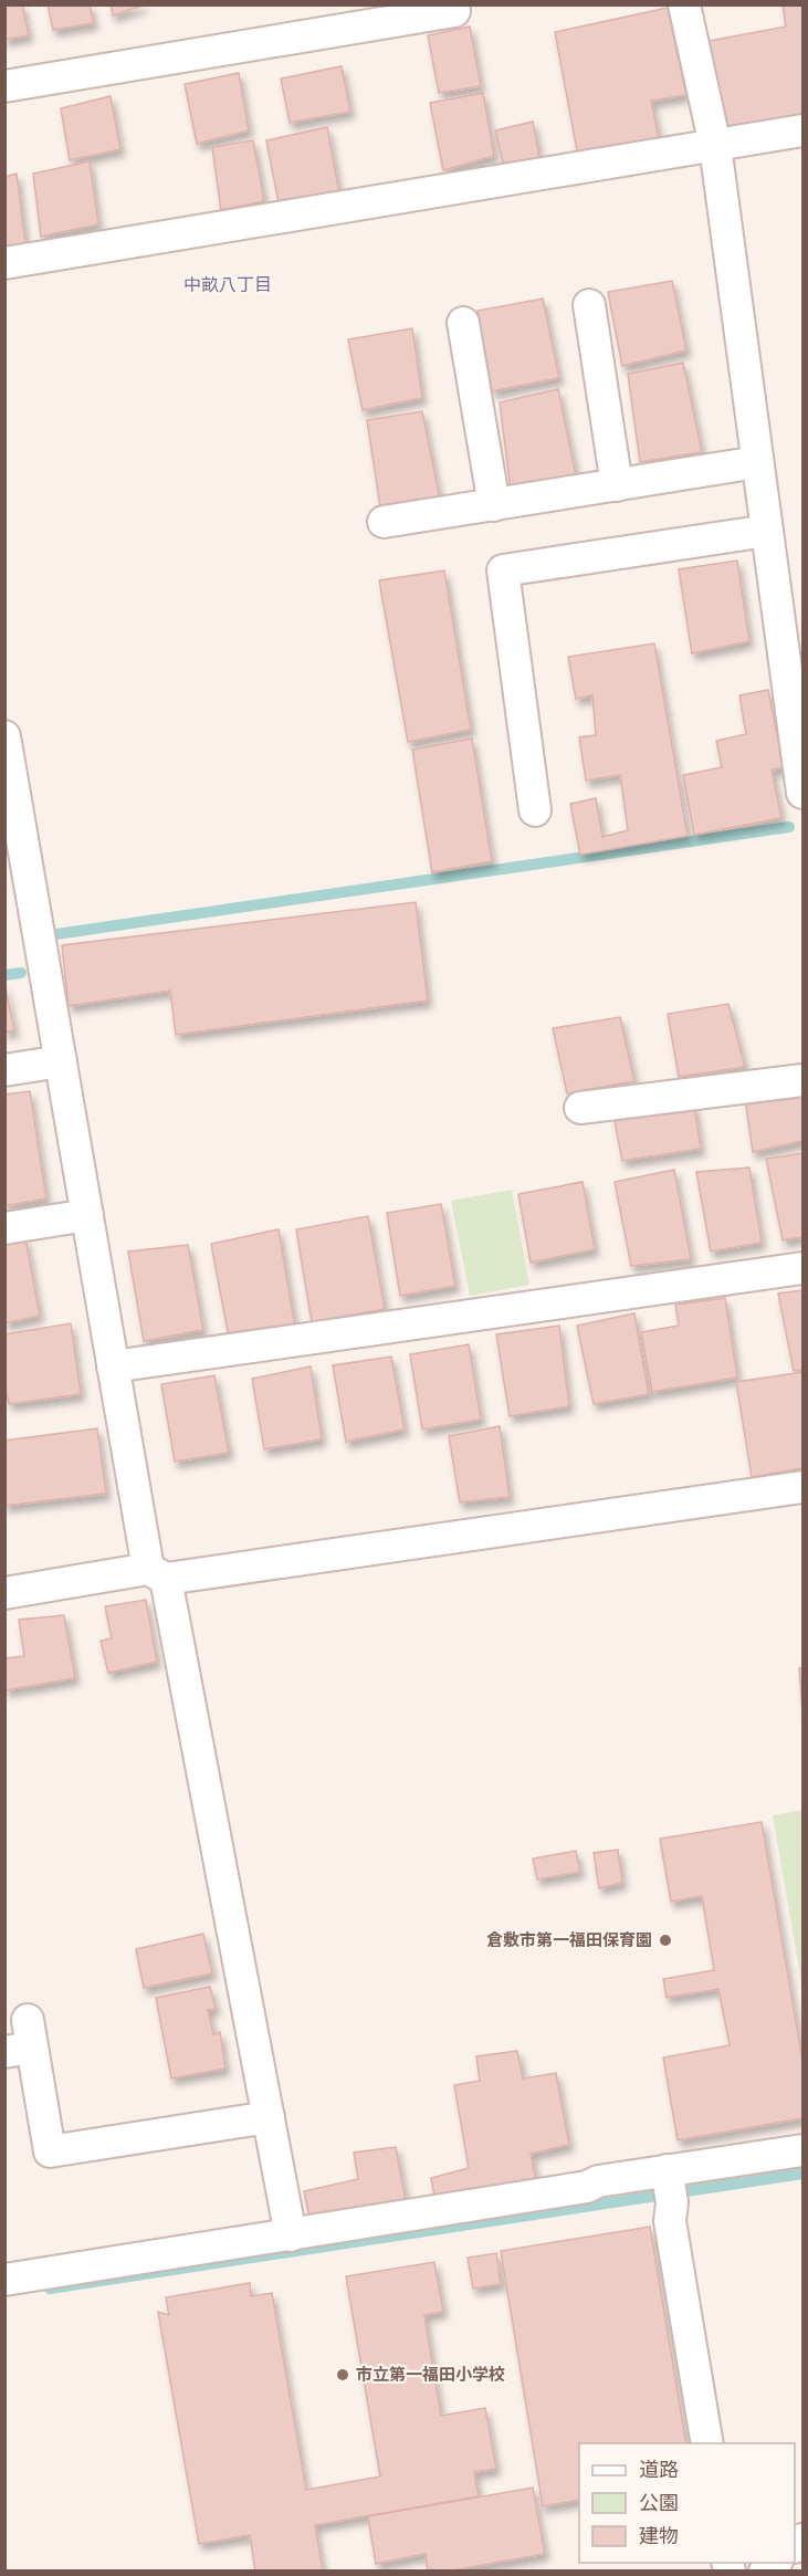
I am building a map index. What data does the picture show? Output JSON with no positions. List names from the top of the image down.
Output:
{
  "districts": ["中畝八丁目"],
  "places": ["倉敷市第一福田保育園", "市立第一福田小学校"],
  "legend": ["道路", "公園", "建物"]
}
